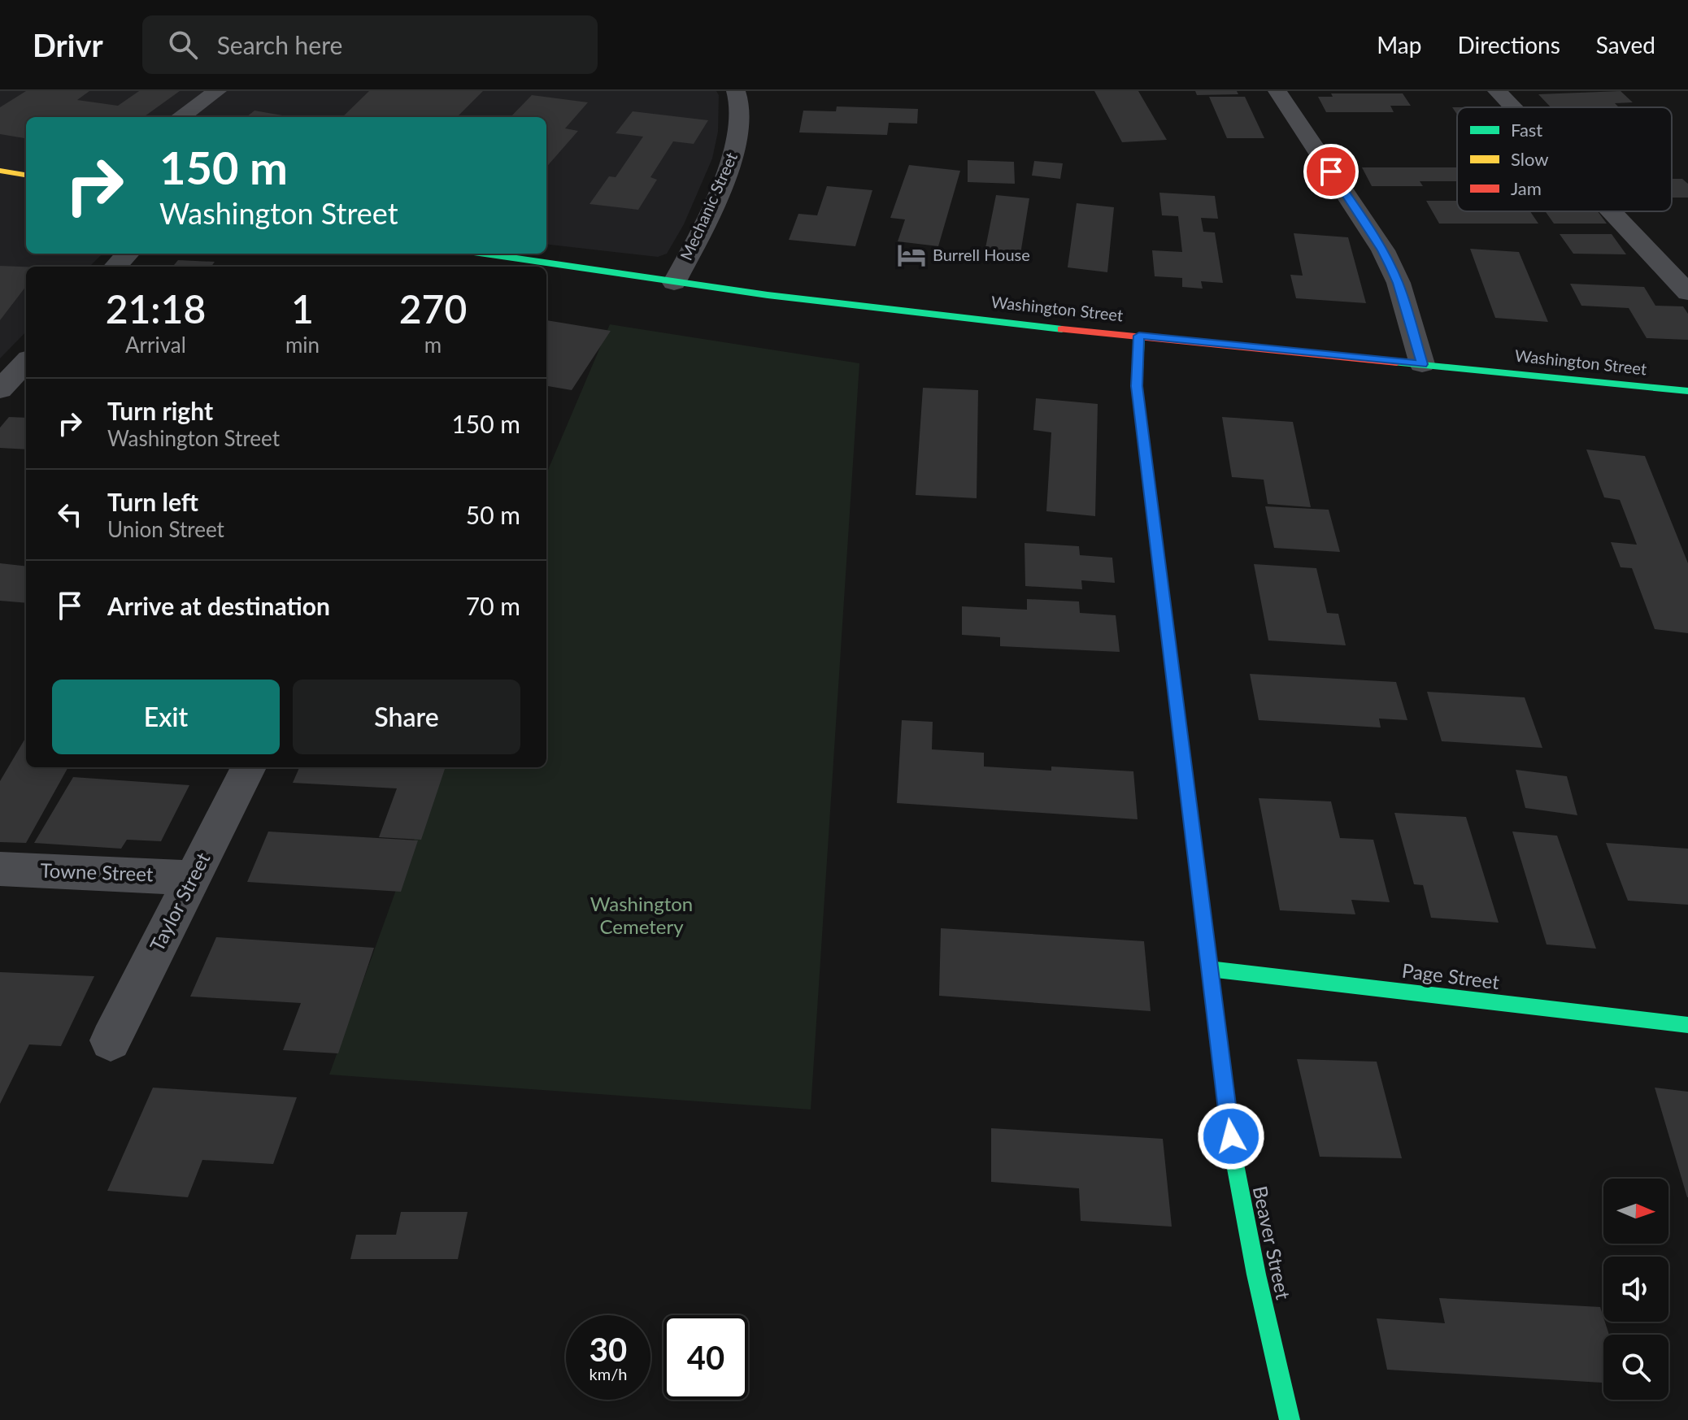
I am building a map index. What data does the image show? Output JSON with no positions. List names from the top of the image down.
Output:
{
  "streets": {
    "main road": ["Washington Street", "Page Street", "Beaver Street"],
    "street": ["Mechanic Street", "Towne Street", "Taylor Street"]
  },
  "crossings": [
    ["Mechanic Street", "Washington Street"],
    ["Washington Street", "Beaver Street"],
    ["Towne Street", "Taylor Street"],
    ["Page Street", "Beaver Street"]
  ],
  "parks": ["Washington Cemetery"],
  "places": {
    "hotel": ["Burrell House"]
  },
  "legend": ["Fast", "Slow", "Jam"],
  "north": "right",
  "page": {
    "header": "Drivr",
    "search": "Search here",
    "nav": ["Map", "Directions", "Saved"],
    "turn": ["150 m", "Washington Street"],
    "eta": [
      "21:18",
      "Arrival",
      "1",
      "min",
      "270",
      "m"
    ],
    "list": [
      {
        "name": "Turn right",
        "note": "Washington Street",
        "value": "150 m"
      },
      {
        "name": "Turn left",
        "note": "Union Street",
        "value": "50 m"
      },
      {
        "name": "Arrive at destination",
        "value": "70 m"
      }
    ],
    "buttons": ["Exit", "Share"],
    "speed": "30 km/h",
    "limit": "40"
  }
}
